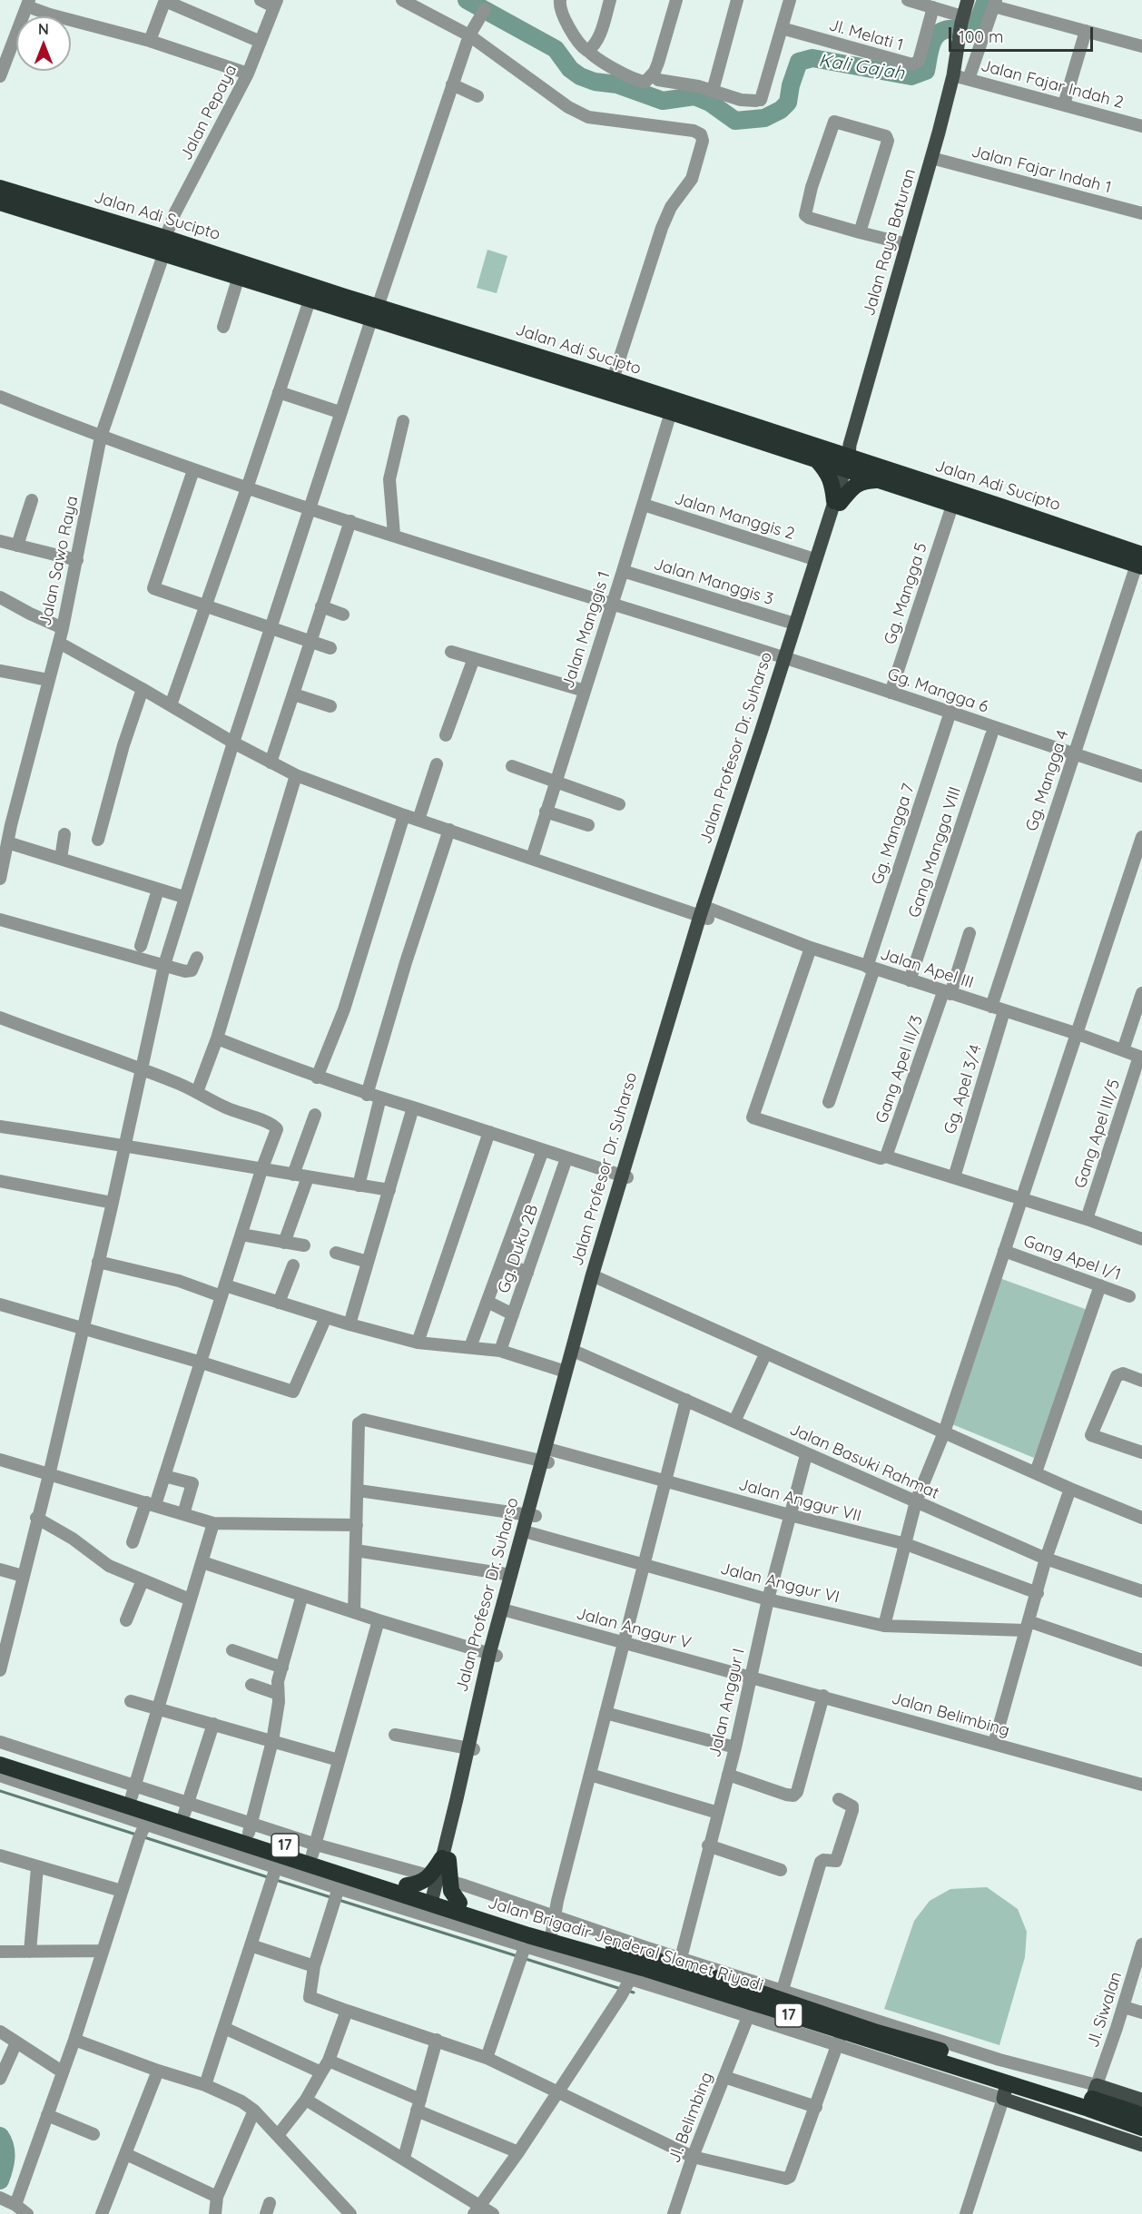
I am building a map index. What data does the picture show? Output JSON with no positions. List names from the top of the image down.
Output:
{
  "streets": {
    "highway": ["Jalan Adi Sucipto", "17", "Jalan Brigadir Jenderal Slamet Riyadi"],
    "main road": ["Jalan Raya Baturan", "Jalan Profesor Dr. Suharso"],
    "street": [
      "Jl. Melati 1",
      "Jalan Fajar Indah 2",
      "Jalan Pepaya",
      "Jalan Fajar Indah 1",
      "Jalan Manggis 2",
      "Jalan Sawo Raya",
      "Jalan Manggis 3",
      "Gg. Mangga 5",
      "Jalan Manggis 1",
      "Gg. Mangga 6",
      "Gg. Mangga 4",
      "Gg. Mangga 7",
      "Gang Mangga VIII",
      "Jalan Apel III",
      "Gang Apel III/3",
      "Gg. Apel 3/4",
      "Gang Apel III/5",
      "Gg. Duku 2B",
      "Gang Apel I/1",
      "Jalan Basuki Rahmat",
      "Jalan Anggur VII",
      "Jalan Anggur VI",
      "Jalan Anggur V",
      "Jalan Anggur I",
      "Jalan Belimbing",
      "Jl. Siwalan",
      "Jl. Belimbing"
    ]
  },
  "crossings": [
    ["Jalan Fajar Indah 2", "Jalan Raya Baturan"],
    ["Jalan Pepaya", "Jalan Adi Sucipto"],
    ["Jalan Fajar Indah 1", "Jalan Raya Baturan"],
    ["Jalan Adi Sucipto", "Jalan Raya Baturan"],
    ["Jalan Adi Sucipto", "Jalan Sawo Raya"],
    ["Jalan Adi Sucipto", "Gg. Mangga 5"],
    ["Jalan Adi Sucipto", "Jalan Manggis 1"],
    ["Jalan Adi Sucipto", "Jalan Profesor Dr. Suharso"],
    ["Jalan Adi Sucipto", "Gg. Mangga 4"],
    ["Jalan Raya Baturan", "Jalan Profesor Dr. Suharso"],
    ["Jalan Manggis 2", "Jalan Manggis 1"],
    ["Jalan Manggis 2", "Jalan Profesor Dr. Suharso"],
    ["Jalan Sawo Raya", "Gg. Mangga 6"],
    ["Jalan Sawo Raya", "Jalan Apel III"],
    ["Jalan Manggis 3", "Jalan Manggis 1"],
    ["Jalan Manggis 3", "Jalan Profesor Dr. Suharso"],
    ["Gg. Mangga 5", "Gg. Mangga 6"],
    ["Jalan Manggis 1", "Gg. Mangga 6"],
    ["Jalan Manggis 1", "Jalan Apel III"],
    ["Gg. Mangga 6", "Jalan Profesor Dr. Suharso"],
    ["Gg. Mangga 6", "Gg. Mangga 4"],
    ["Gg. Mangga 6", "Gg. Mangga 7"],
    ["Jalan Profesor Dr. Suharso", "Jalan Apel III"],
    ["Jalan Profesor Dr. Suharso", "Jalan Basuki Rahmat"],
    ["Jalan Profesor Dr. Suharso", "Jalan Anggur VII"],
    ["Jalan Profesor Dr. Suharso", "Jalan Anggur VI"],
    ["Jalan Profesor Dr. Suharso", "Jalan Anggur V"],
    ["Gg. Mangga 4", "Jalan Apel III"],
    ["Gg. Mangga 7", "Jalan Apel III"],
    ["Gang Mangga VIII", "Jalan Apel III"],
    ["Jalan Apel III", "Gang Apel III/3"],
    ["Jalan Apel III", "Gg. Apel 3/4"],
    ["Jalan Apel III", "Gang Apel III/5"],
    ["Jalan Basuki Rahmat", "Jalan Anggur I"],
    ["Jalan Anggur VII", "Jalan Anggur I"],
    ["Jalan Anggur VI", "Jalan Anggur I"],
    ["Jalan Anggur V", "Jalan Anggur I"],
    ["Jalan Anggur V", "Jalan Belimbing"],
    ["Jalan Anggur I", "Jalan Belimbing"],
    ["Jalan Anggur I", "Jalan Brigadir Jenderal Slamet Riyadi"],
    ["17", "Jalan Brigadir Jenderal Slamet Riyadi"],
    ["Jalan Brigadir Jenderal Slamet Riyadi", "Jl. Siwalan"],
    ["Jalan Brigadir Jenderal Slamet Riyadi", "Jl. Belimbing"]
  ],
  "water": ["Kali Gajah"],
  "scale_bar": "100 m",
  "north": "top"
}
